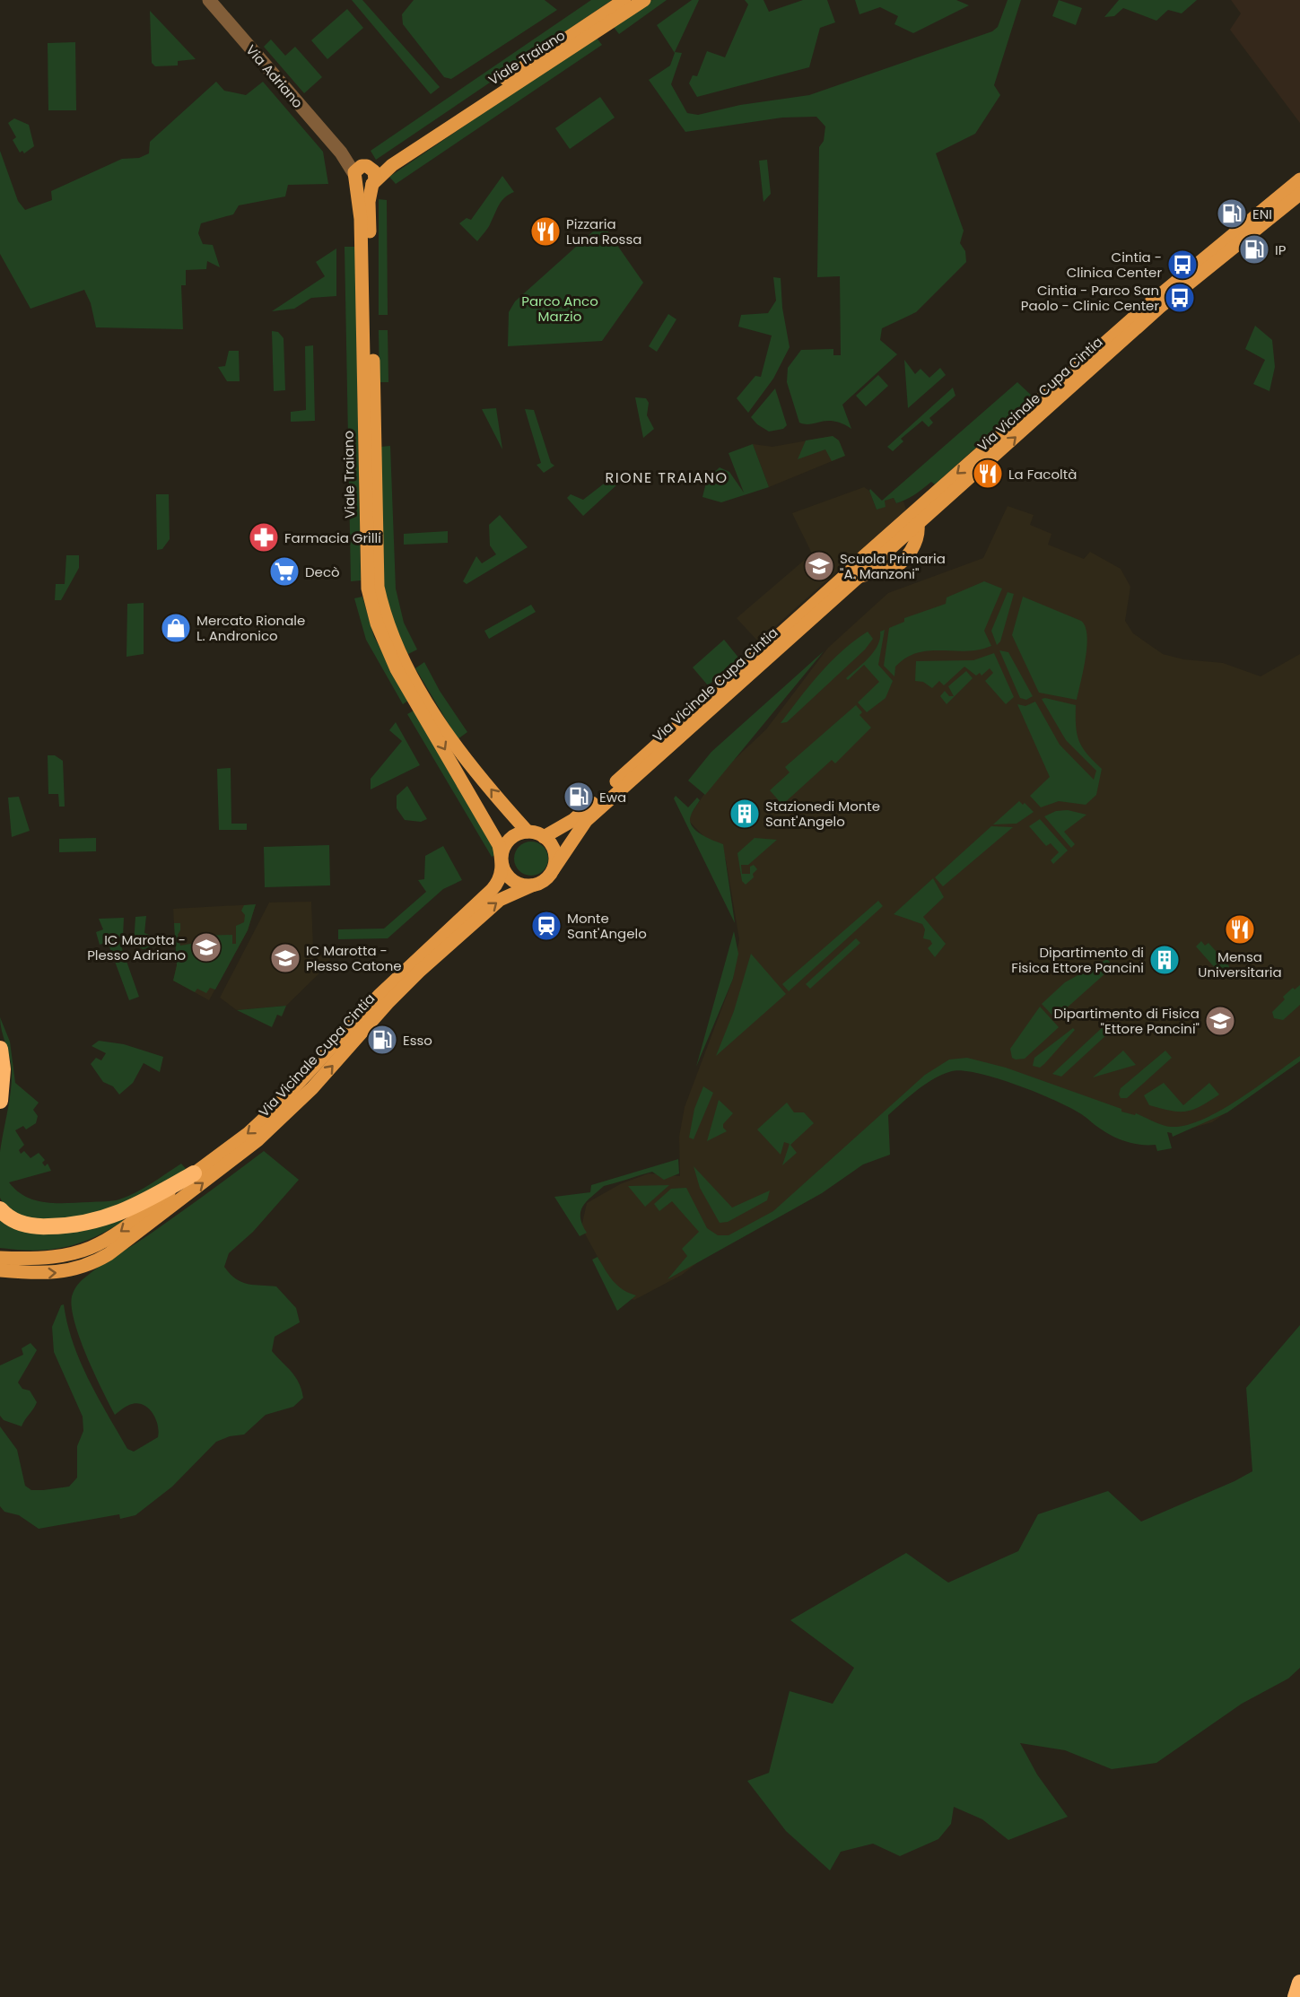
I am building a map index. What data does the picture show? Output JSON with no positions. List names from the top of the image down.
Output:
{
  "streets": {
    "main road": ["Viale Traiano", "Via Vicinale Cupa Cintia"],
    "street": ["Via Adriano"]
  },
  "crossings": [
    ["Viale Traiano", "Via Adriano"],
    ["Viale Traiano", "Via Vicinale Cupa Cintia"]
  ],
  "districts": ["RIONE TRAIANO"],
  "parks": ["Parco Anco Marzio"],
  "places": {
    "fuel station": [
      "ENI",
      "IP",
      "Ewa",
      "Esso"
    ],
    "restaurant": ["Pizzaria Luna Rossa", "La Facoltà", "Mensa Universitaria"],
    "bus stop": ["Cintia - Clinica Center", "Cintia - Parco San Paolo - Clinic Center"],
    "pharmacy": ["Farmacia Grilli"],
    "school or university": [
      "Scuola Primaria \"A. Manzoni\"",
      "IC Marotta - Plesso Adriano",
      "IC Marotta - Plesso Catone",
      "Dipartimento di Fisica \"Ettore Pancini\""
    ],
    "supermarket": ["Decò"],
    "shop": ["Mercato Rionale L. Andronico"],
    "building": ["Stazionedi Monte Sant'Angelo", "Dipartimento di Fisica Ettore Pancini"],
    "station": ["Monte Sant'Angelo"]
  }
}
